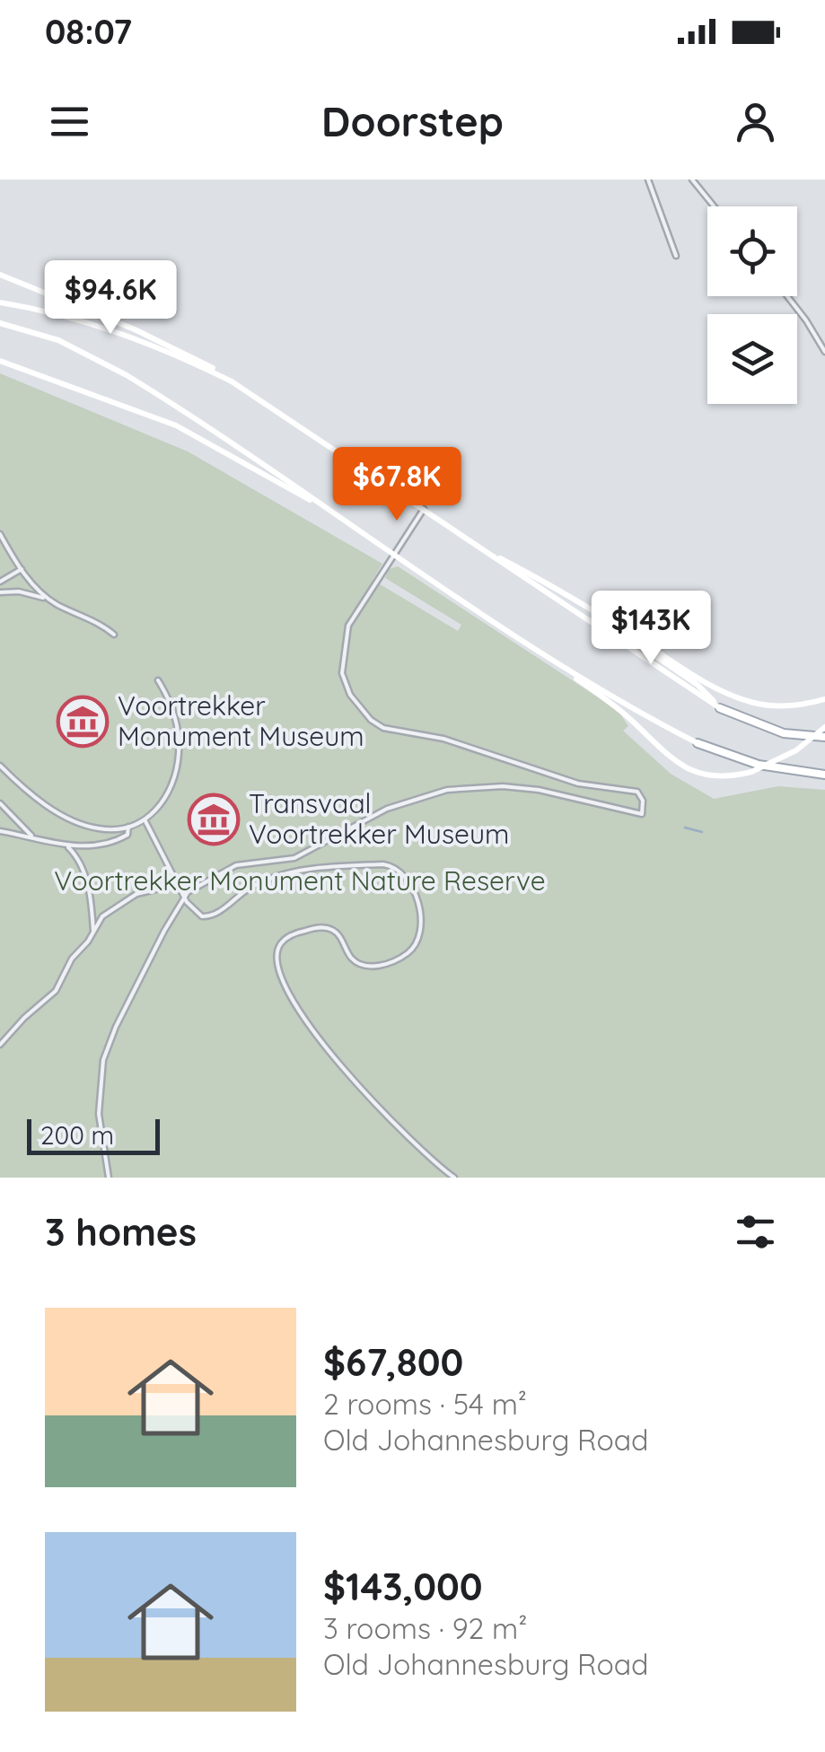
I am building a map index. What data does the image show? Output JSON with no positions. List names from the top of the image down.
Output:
{
  "parks": ["Voortrekker Monument Nature Reserve"],
  "places": {
    "museum": ["Voortrekker Monument Museum", "Transvaal Voortrekker Museum"]
  },
  "scale_bar": "200 m",
  "page": {
    "status": "08:07",
    "header": "Doorstep",
    "price": ["$94.6K", "$67.8K", "$143K"],
    "scale": "200 m",
    "heading": "3 homes",
    "list": [
      {
        "name": "$67,800",
        "note": "2 rooms · 54 m² · Old Johannesburg Road"
      },
      {
        "name": "$143,000",
        "note": "3 rooms · 92 m² · Old Johannesburg Road"
      }
    ]
  }
}
